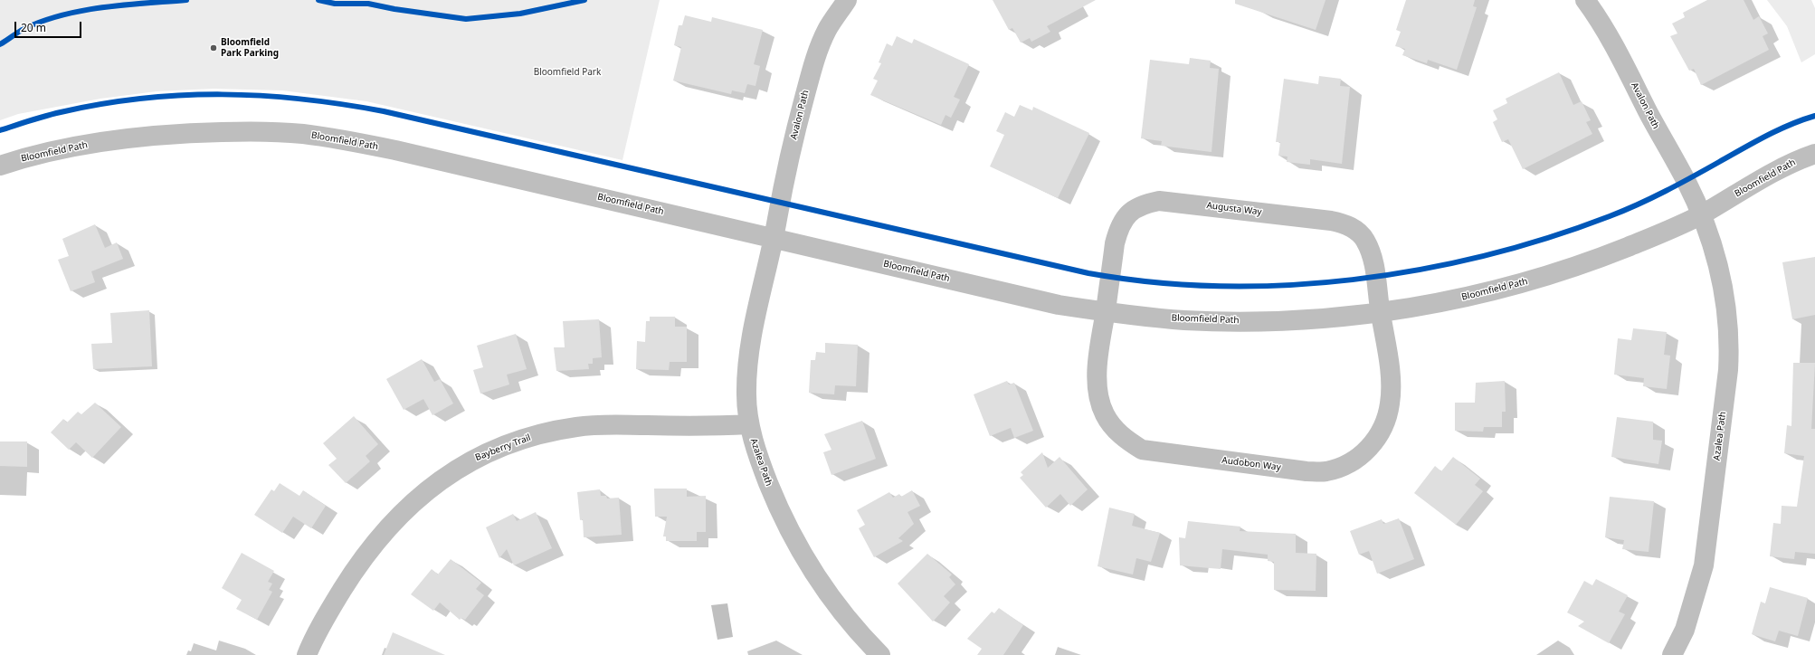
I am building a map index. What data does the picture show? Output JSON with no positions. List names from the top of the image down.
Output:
{
  "streets": {
    "street": [
      "Avalon Path",
      "Bloomfield Path",
      "Augusta Way",
      "Azalea Path",
      "Bayberry Trail",
      "Audobon Way"
    ]
  },
  "crossings": [
    ["Avalon Path", "Bloomfield Path"],
    ["Avalon Path", "Azalea Path"],
    ["Bloomfield Path", "Augusta Way"],
    ["Bloomfield Path", "Azalea Path"],
    ["Bloomfield Path", "Audobon Way"],
    ["Augusta Way", "Audobon Way"],
    ["Azalea Path", "Bayberry Trail"]
  ],
  "parks": ["Bloomfield Park"],
  "places": ["Bloomfield Park Parking"],
  "scale_bar": "20 m"
}
